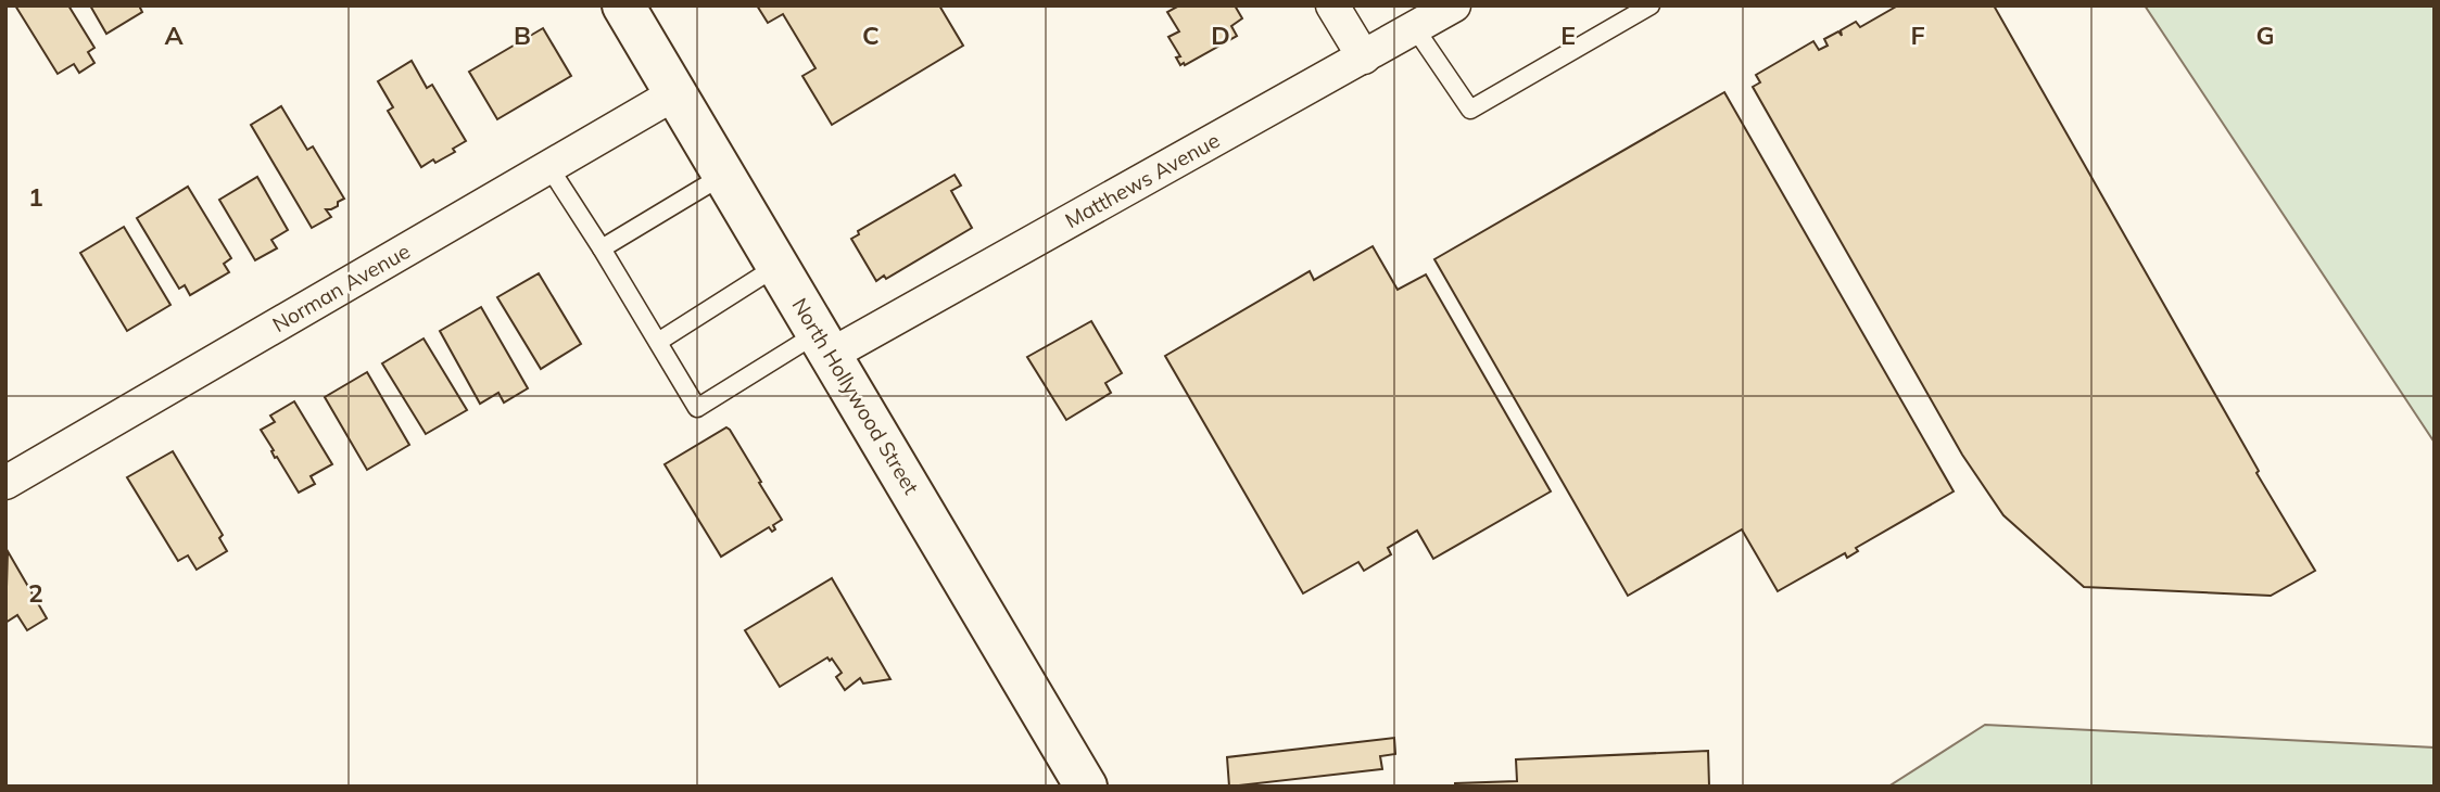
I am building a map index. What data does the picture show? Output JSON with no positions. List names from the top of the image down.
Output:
{
  "streets": {
    "main road": ["North Hollywood Street"],
    "street": ["Matthews Avenue", "Norman Avenue"]
  },
  "crossings": [
    ["Matthews Avenue", "North Hollywood Street"],
    ["Norman Avenue", "North Hollywood Street"]
  ],
  "grid": {
    "columns": [
      "A",
      "B",
      "C",
      "D",
      "E",
      "F",
      "G"
    ],
    "rows": ["1", "2"]
  }
}
